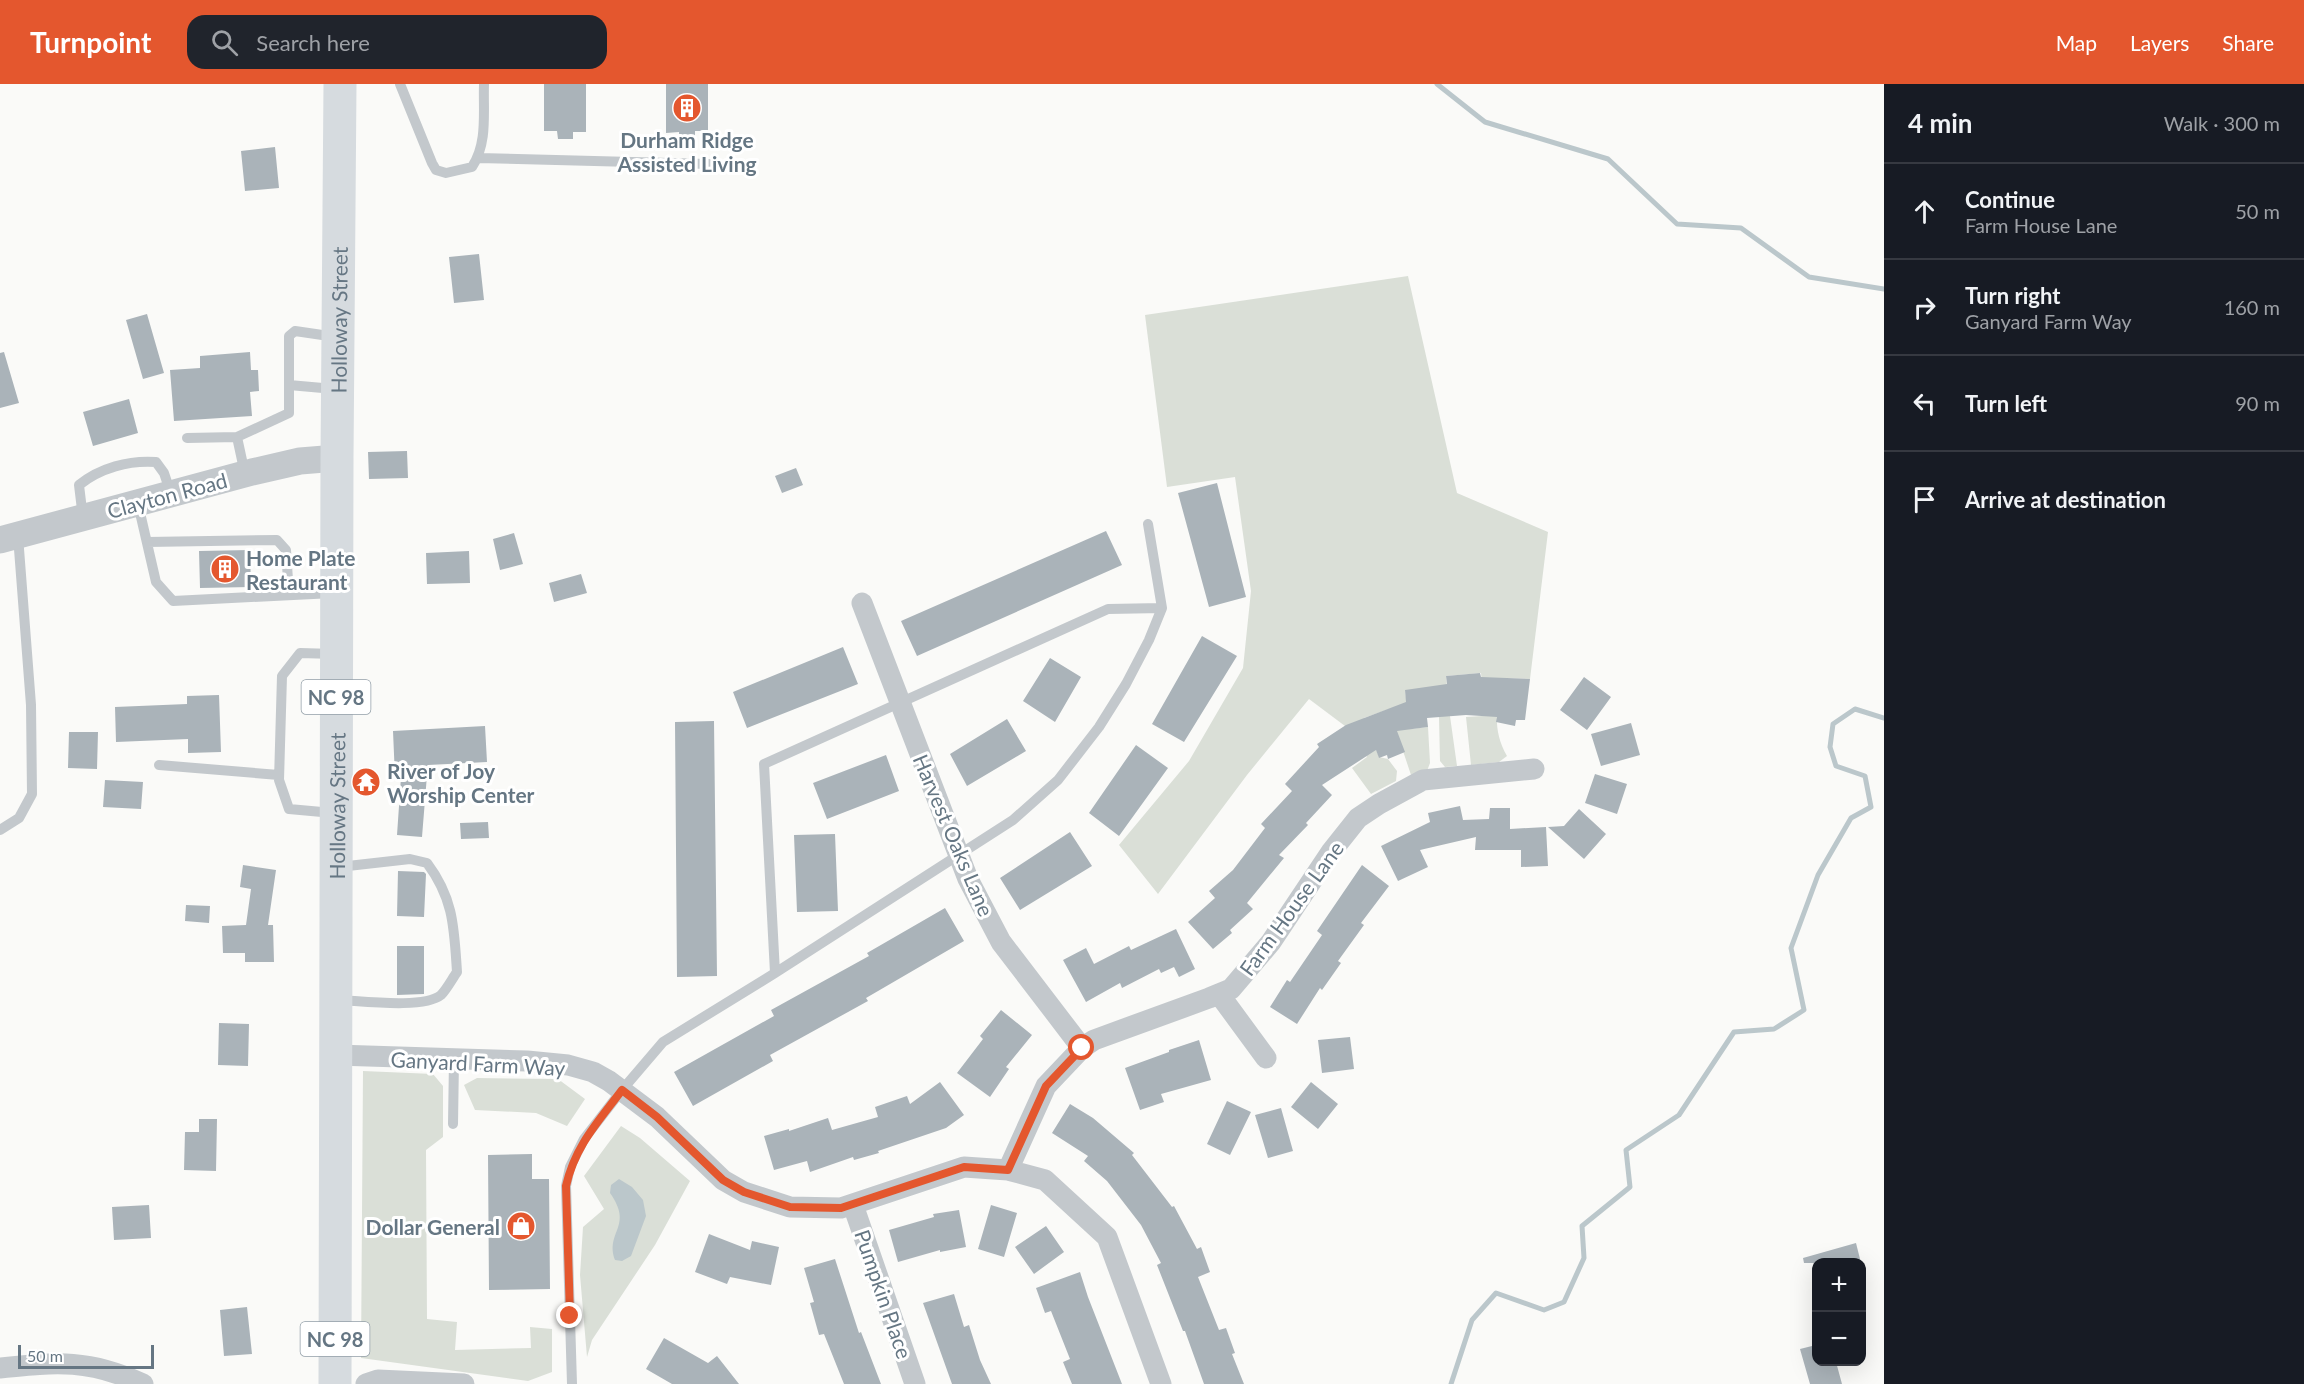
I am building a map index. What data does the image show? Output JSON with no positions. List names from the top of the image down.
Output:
{
  "streets": {
    "highway": ["Holloway Street", "NC 98"],
    "street": [
      "Clayton Road",
      "Harvest Oaks Lane",
      "Farm House Lane",
      "Ganyard Farm Way",
      "Pumpkin Place"
    ]
  },
  "crossings": [
    ["Holloway Street", "Clayton Road"],
    ["Holloway Street", "Ganyard Farm Way"],
    ["Harvest Oaks Lane", "Farm House Lane"],
    ["Farm House Lane", "Ganyard Farm Way"],
    ["Ganyard Farm Way", "Pumpkin Place"]
  ],
  "places": {
    "building": ["Durham Ridge Assisted Living", "Home Plate Restaurant"],
    "temple": ["River of Joy Worship Center"],
    "shop": ["Dollar General"]
  },
  "scale_bar": "50 m",
  "page": {
    "header": "Turnpoint",
    "search": "Search here",
    "nav": ["Map", "Layers", "Share"],
    "heading": ["4 min", "Walk · 300 m"],
    "list": [
      ["Continue", "Farm House Lane", "50 m"],
      ["Turn right", "Ganyard Farm Way", "160 m"],
      ["Turn left", "90 m"],
      "Arrive at destination"
    ],
    "map_buttons": ["+", "−"],
    "scale": "50 m"
  }
}
